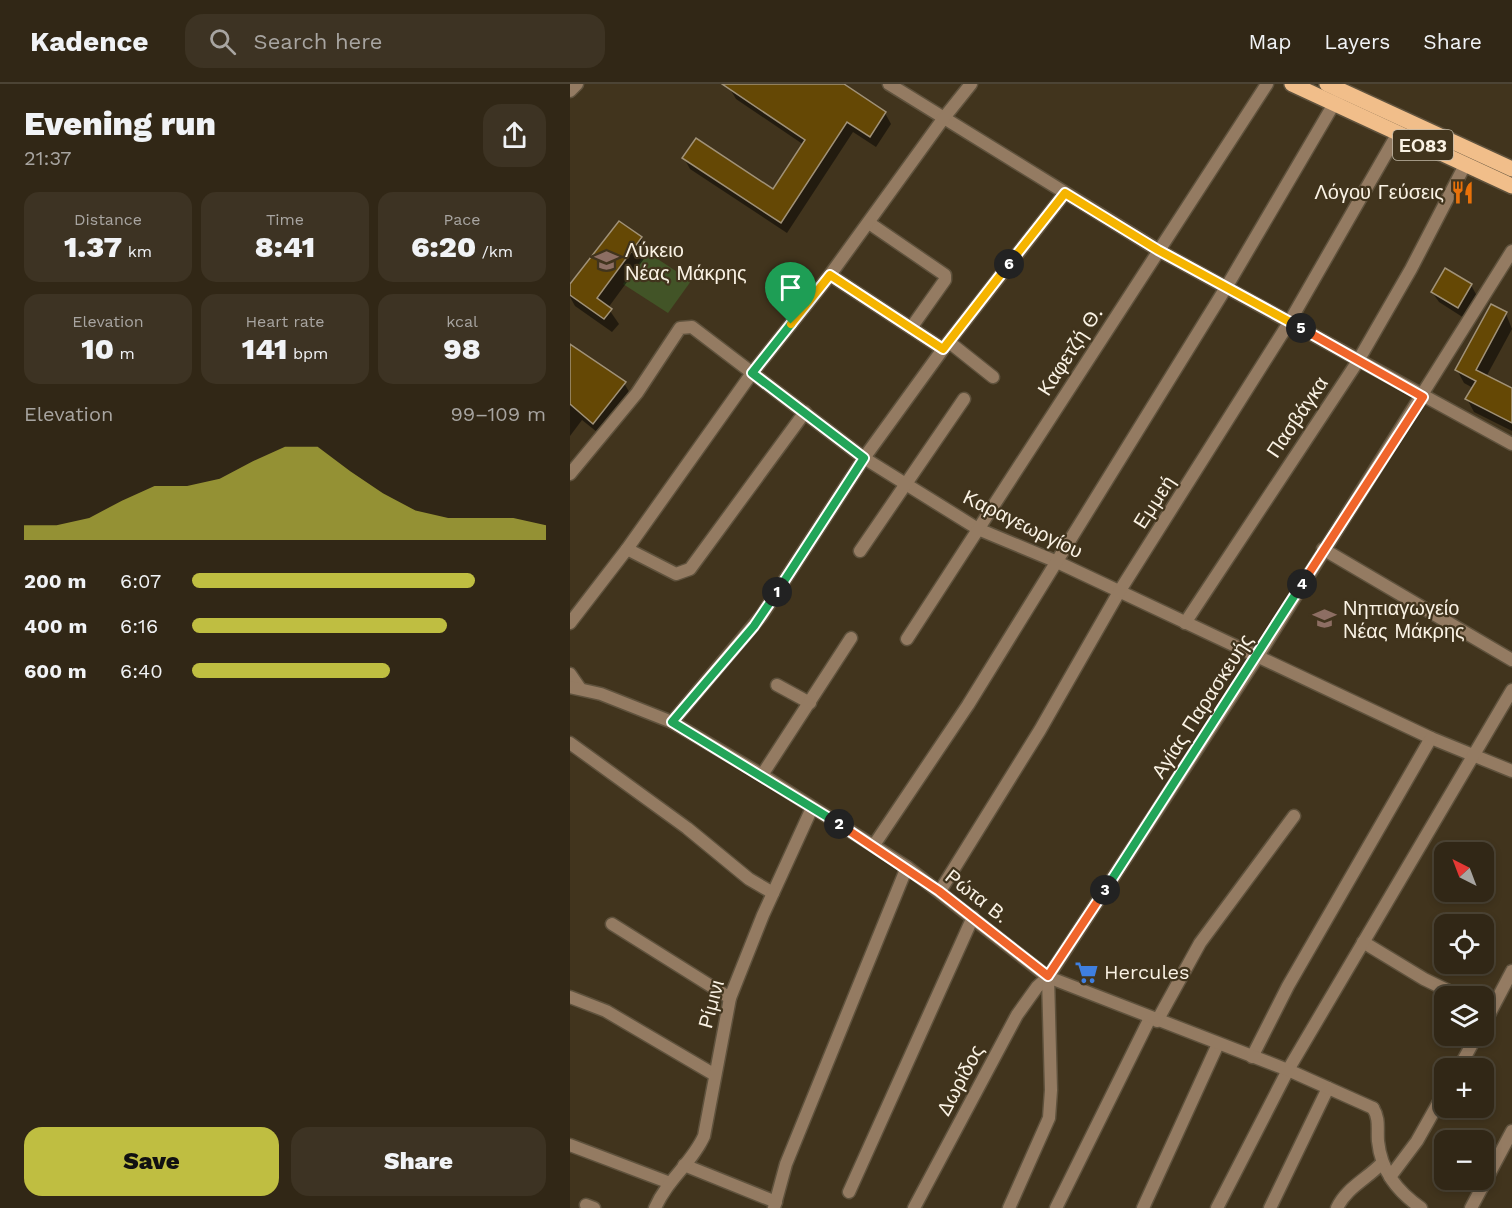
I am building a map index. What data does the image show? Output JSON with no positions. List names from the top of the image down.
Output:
{
  "streets": {
    "main road": ["ΕΟ83"],
    "street": [
      "Καφετζή Θ.",
      "Πασβάγκα",
      "Εμμεή",
      "Καραγεωργίου",
      "Αγίας Παρασκευής",
      "Ρώτα Β.",
      "Ρίμινι",
      "Δωρίδος"
    ]
  },
  "crossings": [
    ["ΕΟ83", "Πασβάγκα"],
    ["ΕΟ83", "Εμμεή"],
    ["Καφετζή Θ.", "Καραγεωργίου"],
    ["Πασβάγκα", "Καραγεωργίου"],
    ["Εμμεή", "Καραγεωργίου"],
    ["Εμμεή", "Ρώτα Β."],
    ["Καραγεωργίου", "Αγίας Παρασκευής"],
    ["Αγίας Παρασκευής", "Ρώτα Β."],
    ["Αγίας Παρασκευής", "Δωρίδος"],
    ["Ρώτα Β.", "Ρίμινι"],
    ["Ρώτα Β.", "Δωρίδος"]
  ],
  "places": {
    "restaurant": ["Λόγου Γεύσεις"],
    "school or university": ["Λύκειο Νέας Μάκρης", "Νηπιαγωγείο Νέας Μάκρης"],
    "supermarket": ["Hercules"]
  },
  "north": "top left",
  "page": {
    "header": "Kadence",
    "search": "Search here",
    "nav": ["Map", "Layers", "Share"],
    "heading": ["Evening run", "21:37"],
    "stats": [
      ["Distance", "1.37 km"],
      ["Time", "8:41"],
      ["Pace", "6:20 /km"],
      ["Elevation", "10 m"],
      ["Heart rate", "141 bpm"],
      ["kcal", "98"]
    ],
    "pins": [
      "6",
      "5",
      "4",
      "1",
      "2",
      "3"
    ],
    "chart": ["Elevation", "99–109 m"],
    "list": [
      {
        "name": "200 m",
        "note": "6:07"
      },
      {
        "name": "400 m",
        "note": "6:16"
      },
      {
        "name": "600 m",
        "note": "6:40"
      }
    ],
    "map_buttons": ["+", "−"],
    "buttons": ["Save", "Share"]
  }
}
